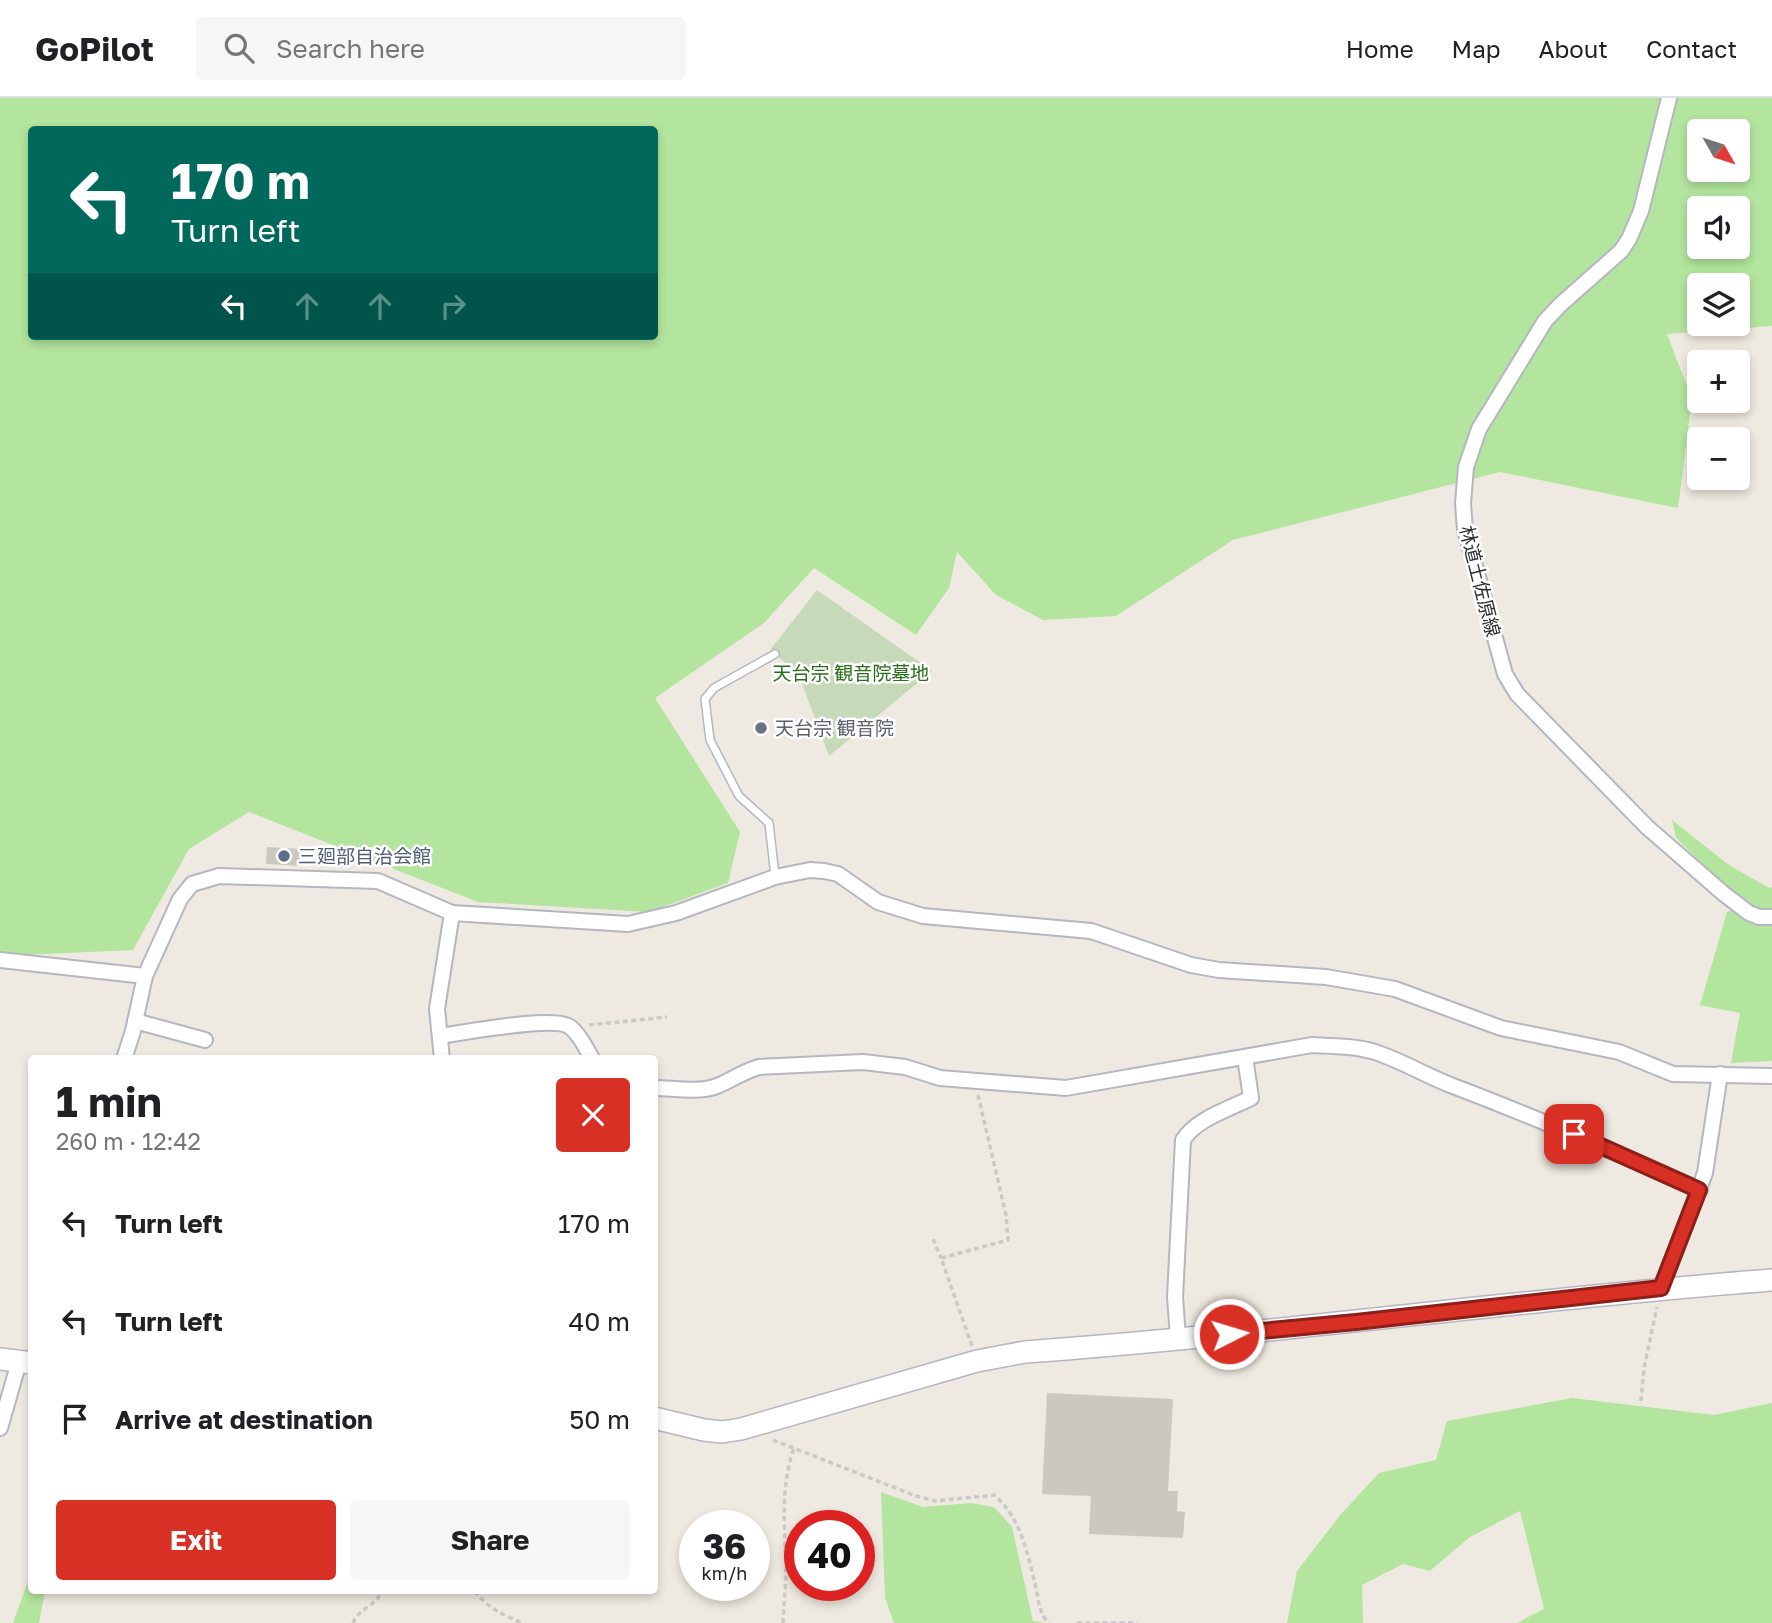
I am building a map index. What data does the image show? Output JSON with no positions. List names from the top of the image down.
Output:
{
  "streets": {
    "street": ["林道土佐原線"]
  },
  "parks": ["天台宗 観音院墓地"],
  "places": ["天台宗 観音院", "三廻部自治会館"],
  "north": "bottom right",
  "page": {
    "header": "GoPilot",
    "search": "Search here",
    "nav": [
      "Home",
      "Map",
      "About",
      "Contact"
    ],
    "map_buttons": ["+", "−"],
    "turn": ["170 m", "Turn left"],
    "heading": ["1 min", "260 m · 12:42"],
    "list": [
      {
        "name": "Turn left",
        "value": "170 m"
      },
      {
        "name": "Turn left",
        "value": "40 m"
      },
      {
        "name": "Arrive at destination",
        "value": "50 m"
      }
    ],
    "buttons": ["Exit", "Share"],
    "speed": "36 km/h",
    "limit": "40"
  }
}
